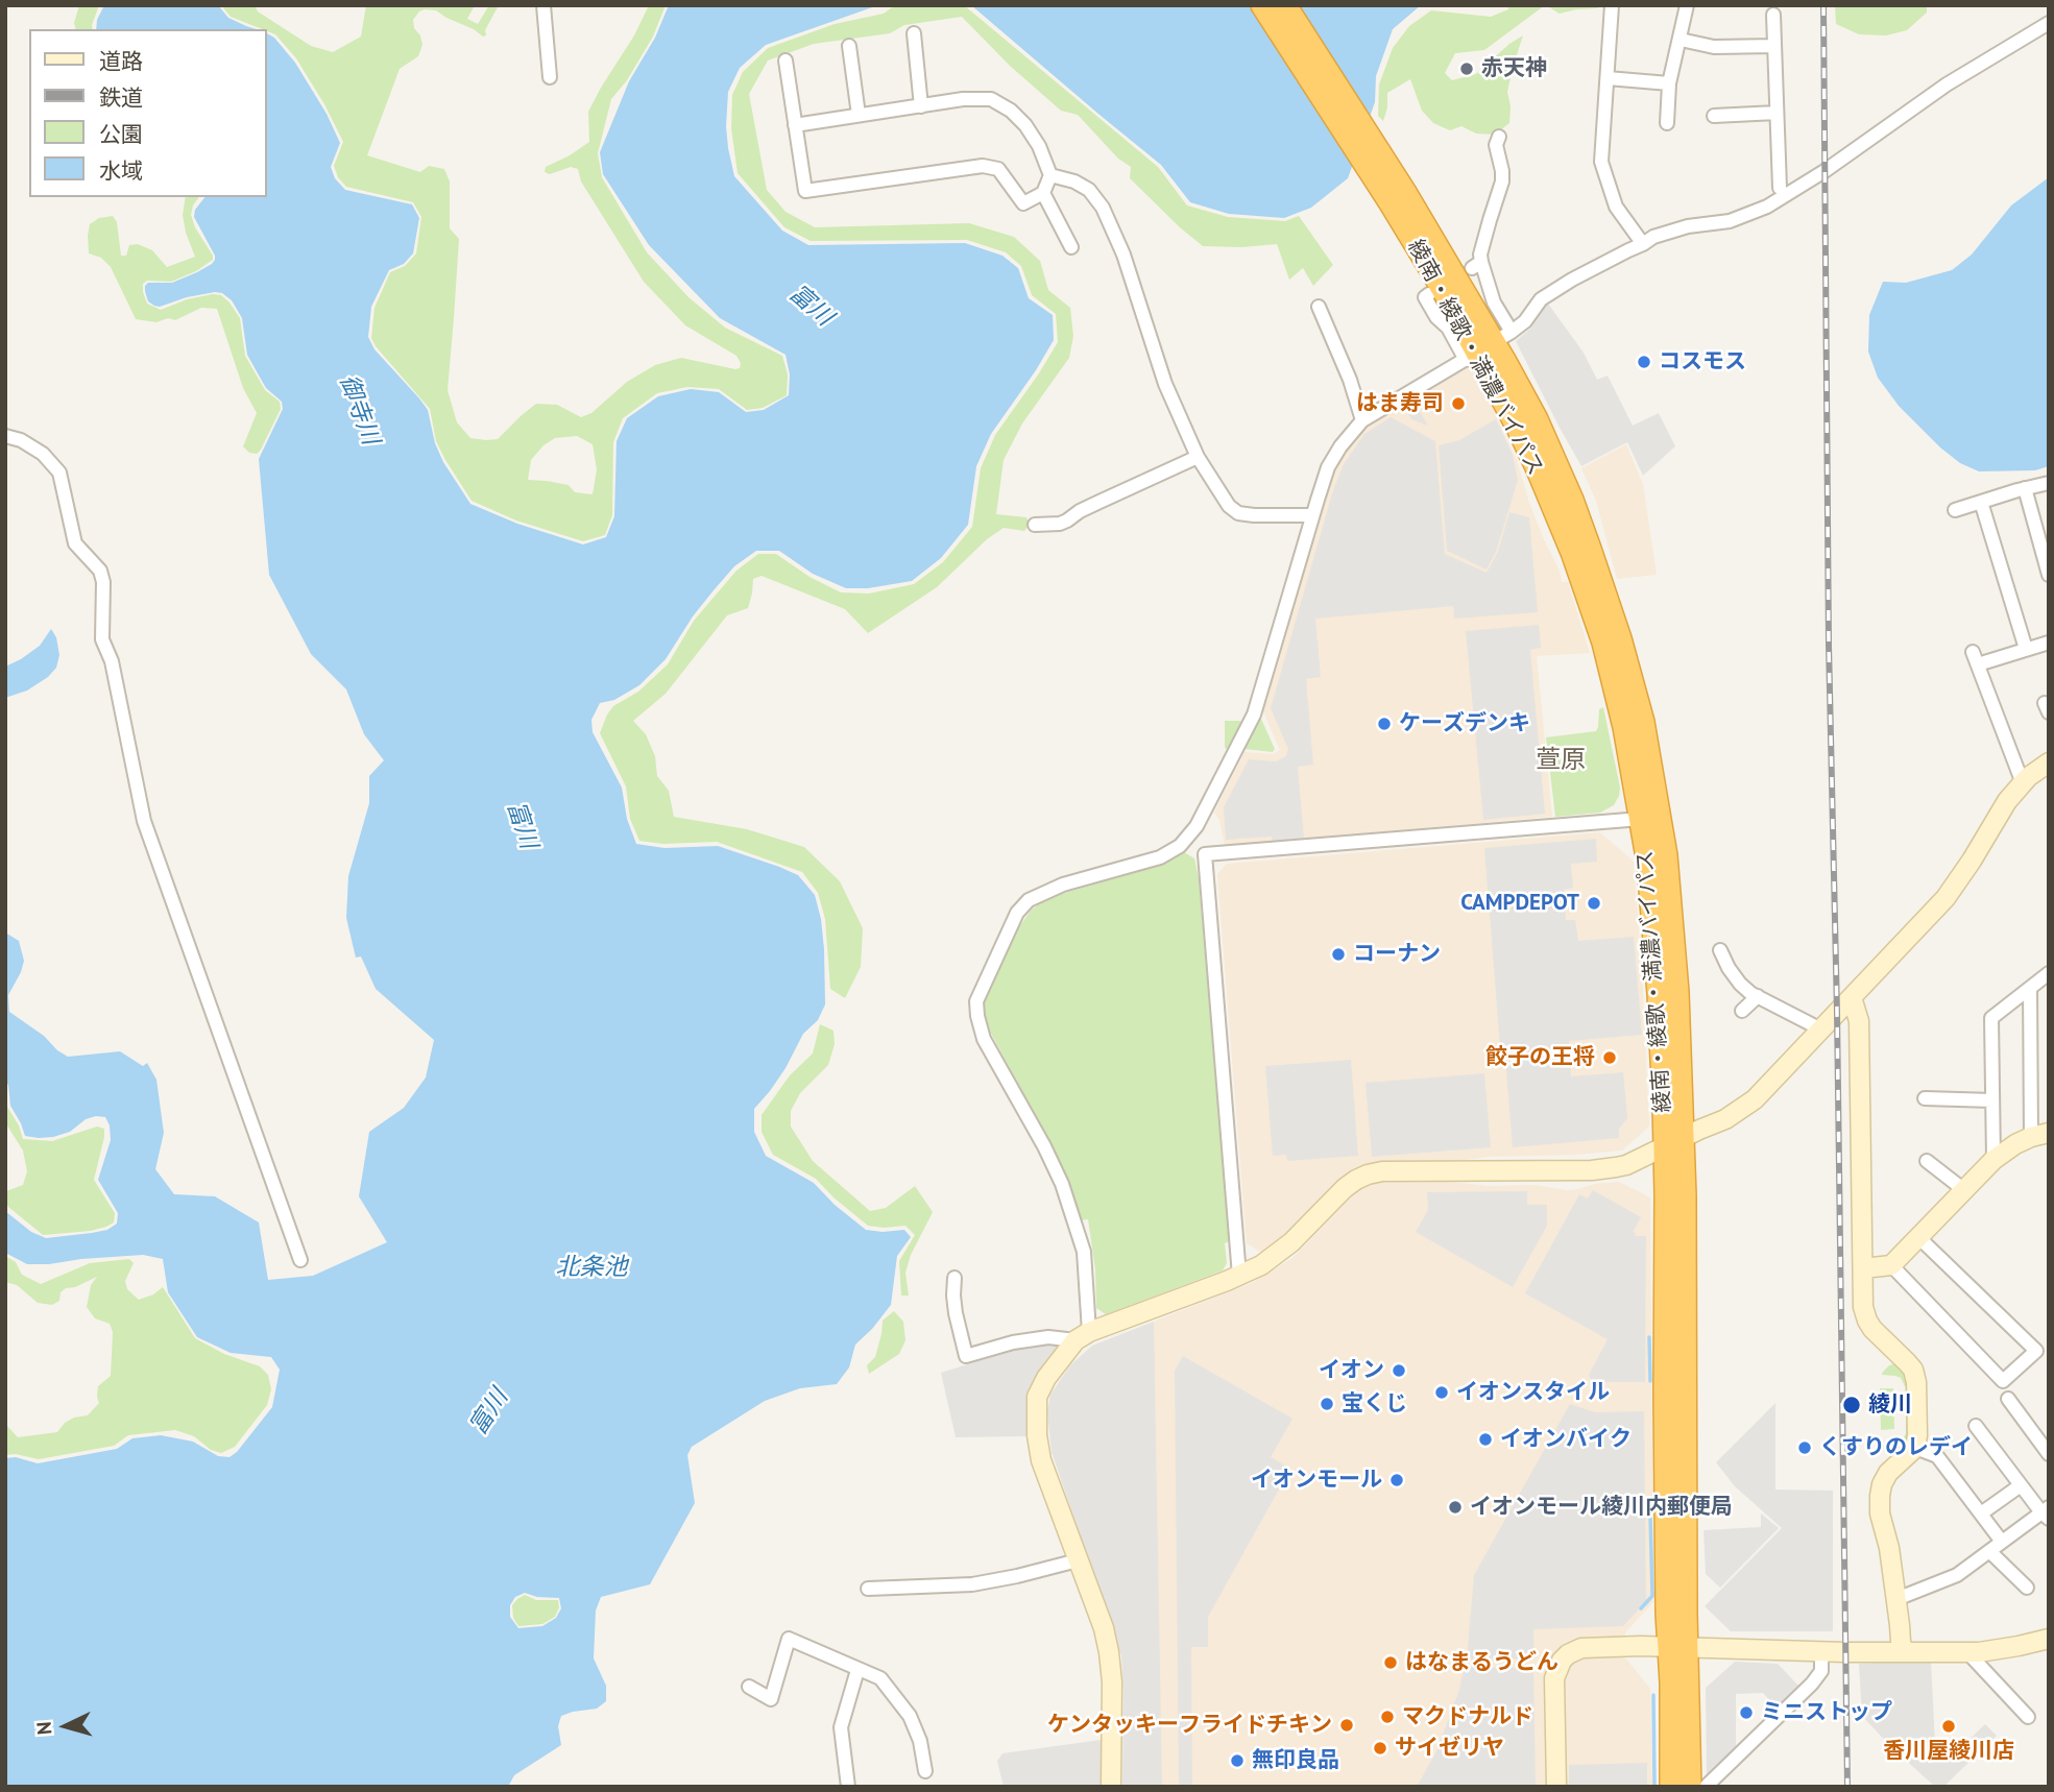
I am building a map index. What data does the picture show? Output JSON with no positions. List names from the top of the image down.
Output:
{
  "streets": {
    "highway": ["綾南・綾歌・満濃バイパス"]
  },
  "districts": ["萱原"],
  "water": ["富川", "御寺川", "北条池"],
  "places": [
    "赤天神",
    "コスモス",
    "はま寿司",
    "ケーズデンキ",
    "CAMPDEPOT",
    "コーナン",
    "餃子の王将",
    "イオン",
    "イオンスタイル",
    "宝くじ",
    "綾川",
    "イオンバイク",
    "くすりのレデイ",
    "イオンモール",
    "イオンモール綾川内郵便局",
    "はなまるうどん",
    "ミニストップ",
    "マクドナルド",
    "ケンタッキーフライドチキン",
    "香川屋綾川店",
    "サイゼリヤ",
    "無印良品"
  ],
  "legend": [
    "道路",
    "鉄道",
    "公園",
    "水域"
  ],
  "north": "left"
}
